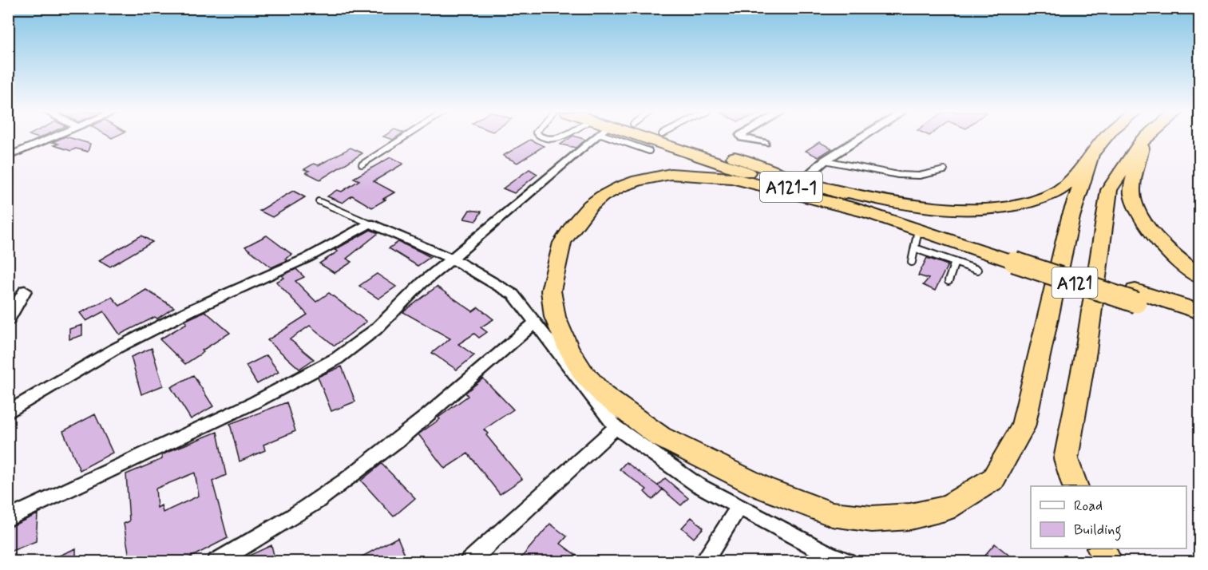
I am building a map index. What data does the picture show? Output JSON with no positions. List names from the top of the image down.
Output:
{
  "streets": {
    "highway": ["A121-1", "A121"]
  },
  "crossings": [
    ["A121-1", "A121"]
  ],
  "legend": ["Road", "Building"]
}
